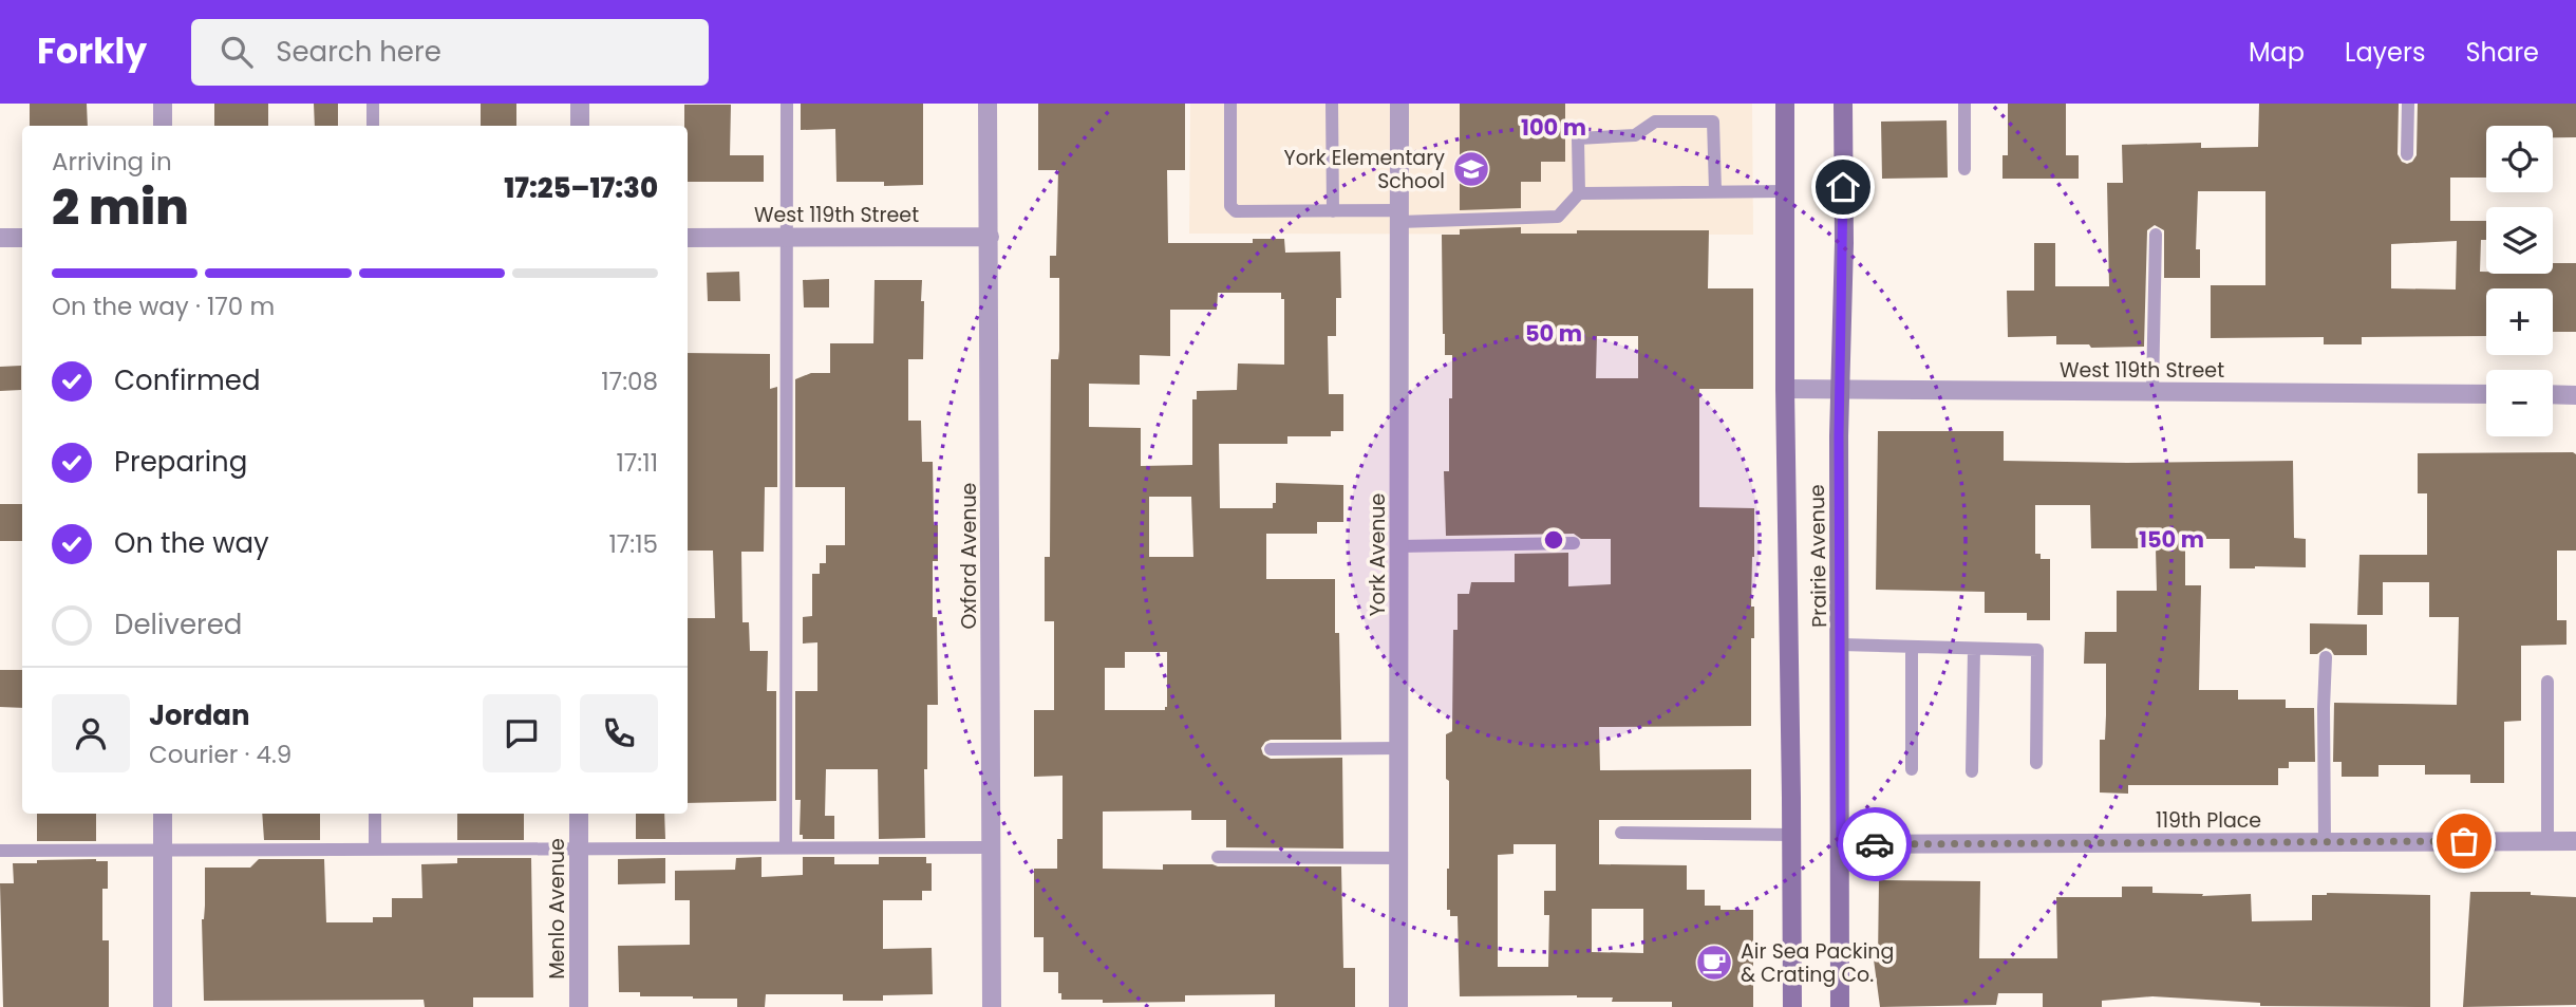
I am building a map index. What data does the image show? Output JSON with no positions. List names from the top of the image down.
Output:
{
  "streets": {
    "main road": ["Prairie Avenue"],
    "street": [
      "West 119th Street",
      "York Avenue",
      "Oxford Avenue",
      "119th Place",
      "Menlo Avenue"
    ]
  },
  "crossings": [
    ["West 119th Street", "Oxford Avenue"],
    ["West 119th Street", "Prairie Avenue"],
    ["Prairie Avenue", "119th Place"]
  ],
  "places": {
    "school or university": ["York Elementary School"],
    "cafe": ["Air Sea Packing & Crating Co."]
  },
  "page": {
    "header": "Forkly",
    "search": "Search here",
    "nav": ["Map", "Layers", "Share"],
    "map_buttons": ["+", "−"],
    "heading": ["2 min", "Arriving in", "17:25–17:30"],
    "panel": ["Jordan", "Courier · 4.9"],
    "bar": "On the way · 170 m",
    "list": [
      ["Confirmed", "17:08"],
      ["Preparing", "17:11"],
      ["On the way", "17:15"],
      "Delivered"
    ]
  },
  "rings": ["100 m", "50 m", "150 m"]
}
